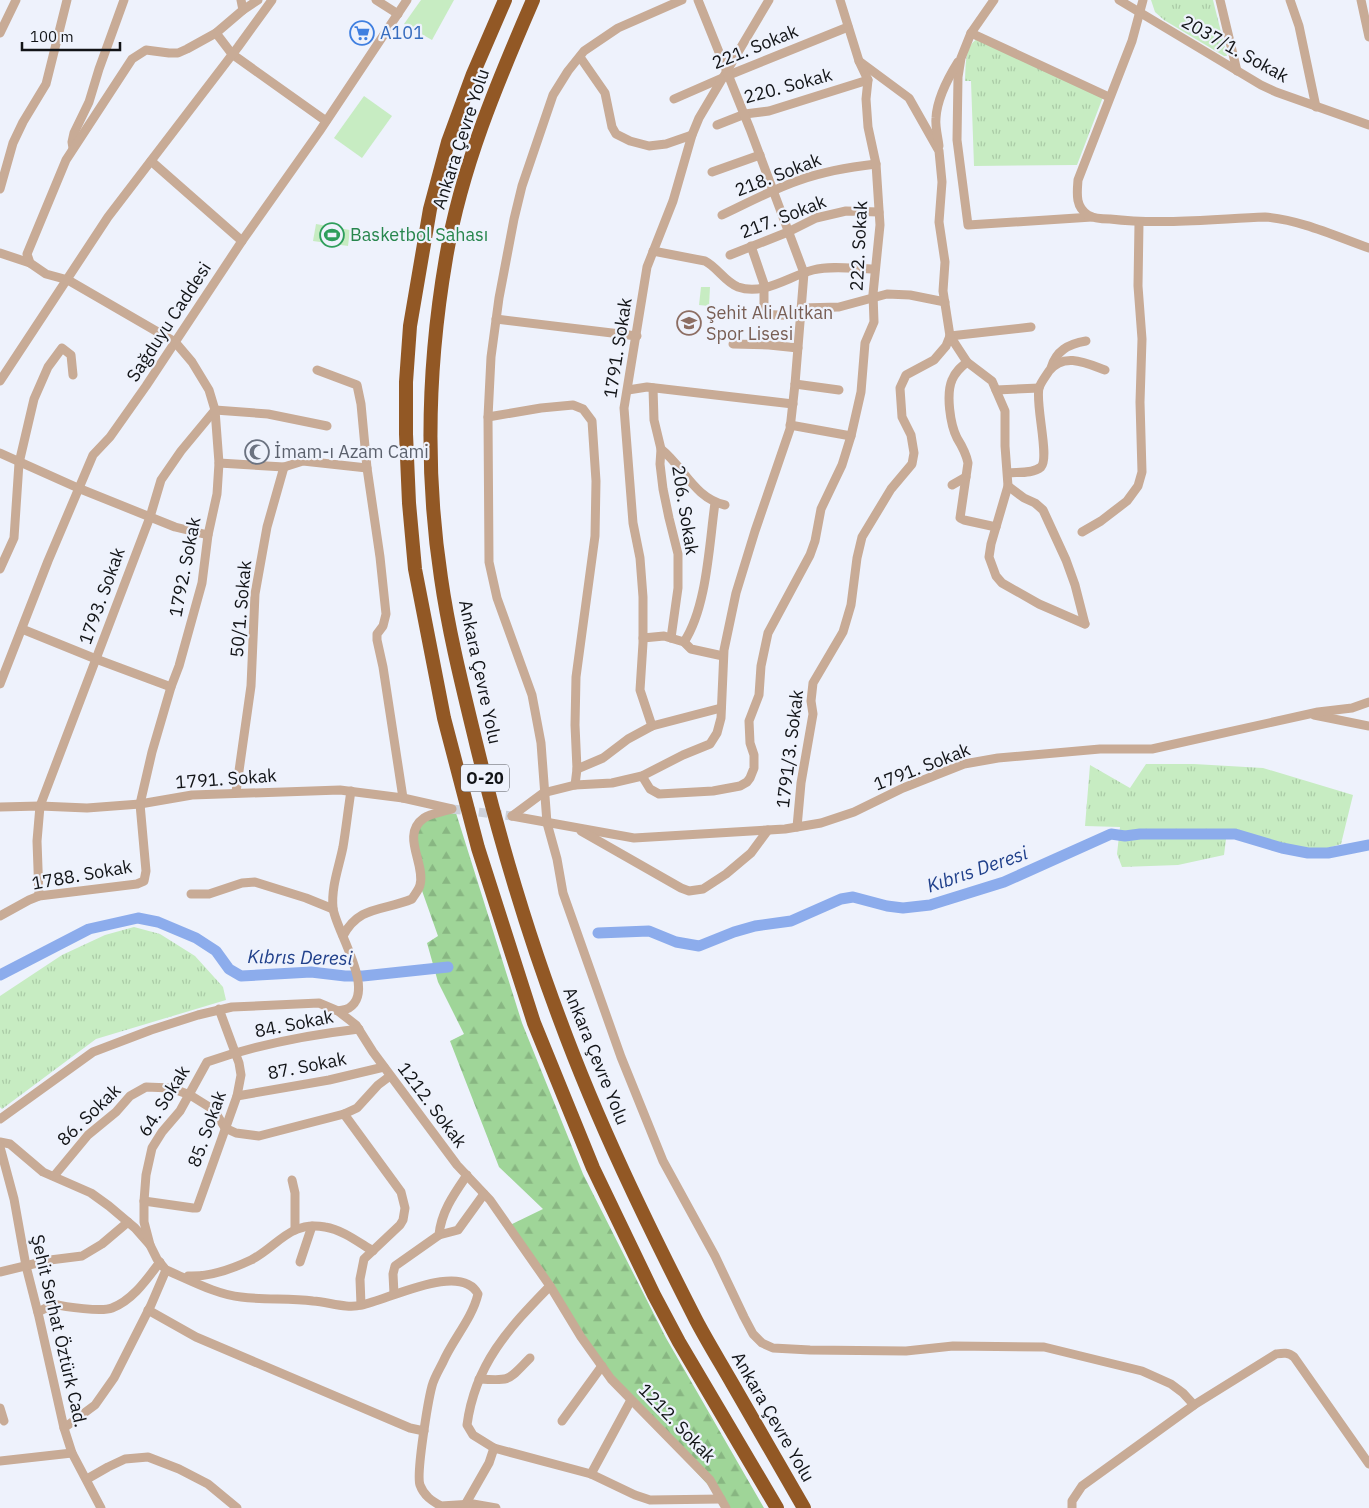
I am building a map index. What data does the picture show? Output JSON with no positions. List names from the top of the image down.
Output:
{
  "streets": {
    "highway": ["Ankara Çevre Yolu", "O-20"],
    "street": [
      "221. Sokak",
      "2037/1. Sokak",
      "220. Sokak",
      "218. Sokak",
      "217. Sokak",
      "222. Sokak",
      "Sağduyu Caddesi",
      "1791. Sokak",
      "206. Sokak",
      "1792. Sokak",
      "1793. Sokak",
      "50/1. Sokak",
      "1791/3. Sokak",
      "1788. Sokak",
      "84. Sokak",
      "87. Sokak",
      "64. Sokak",
      "1212. Sokak",
      "86. Sokak",
      "85. Sokak",
      "Şehit Serhat Öztürk Cad."
    ]
  },
  "crossings": [
    ["221. Sokak", "1791. Sokak"],
    ["220. Sokak", "222. Sokak"],
    ["218. Sokak", "222. Sokak"],
    ["217. Sokak", "222. Sokak"],
    ["Sağduyu Caddesi", "1792. Sokak"],
    ["1791. Sokak", "1792. Sokak"],
    ["1791. Sokak", "1793. Sokak"],
    ["1791. Sokak", "50/1. Sokak"],
    ["1791. Sokak", "1791/3. Sokak"],
    ["1792. Sokak", "1793. Sokak"],
    ["1792. Sokak", "1788. Sokak"],
    ["1793. Sokak", "1788. Sokak"],
    ["84. Sokak", "64. Sokak"],
    ["84. Sokak", "1212. Sokak"],
    ["84. Sokak", "85. Sokak"],
    ["87. Sokak", "1212. Sokak"],
    ["87. Sokak", "85. Sokak"],
    ["64. Sokak", "86. Sokak"],
    ["64. Sokak", "85. Sokak"],
    ["1212. Sokak", "85. Sokak"],
    ["86. Sokak", "85. Sokak"]
  ],
  "water": ["Kıbrıs Deresi"],
  "places": {
    "supermarket": ["A101"],
    "sports": ["Basketbol Sahası"],
    "school or university": ["Şehit Ali Alıtkan Spor Lisesi"],
    "mosque": ["İmam-ı Azam Cami"]
  },
  "scale_bar": "100 m"
}
